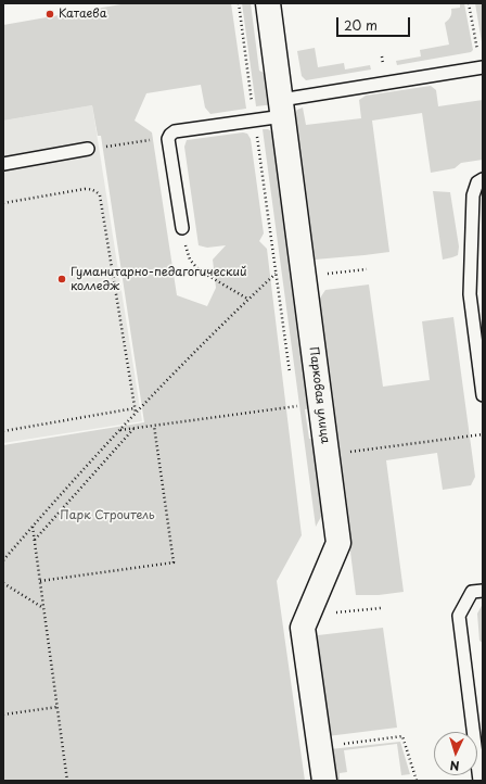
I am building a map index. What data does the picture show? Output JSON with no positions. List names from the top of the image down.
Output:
{
  "streets": {
    "street": ["Парковая улица"]
  },
  "parks": ["Парк Строитель"],
  "places": ["Катаева", "Гуманитарно-педагогический колледж"],
  "scale_bar": "20 m",
  "north": "bottom"
}
